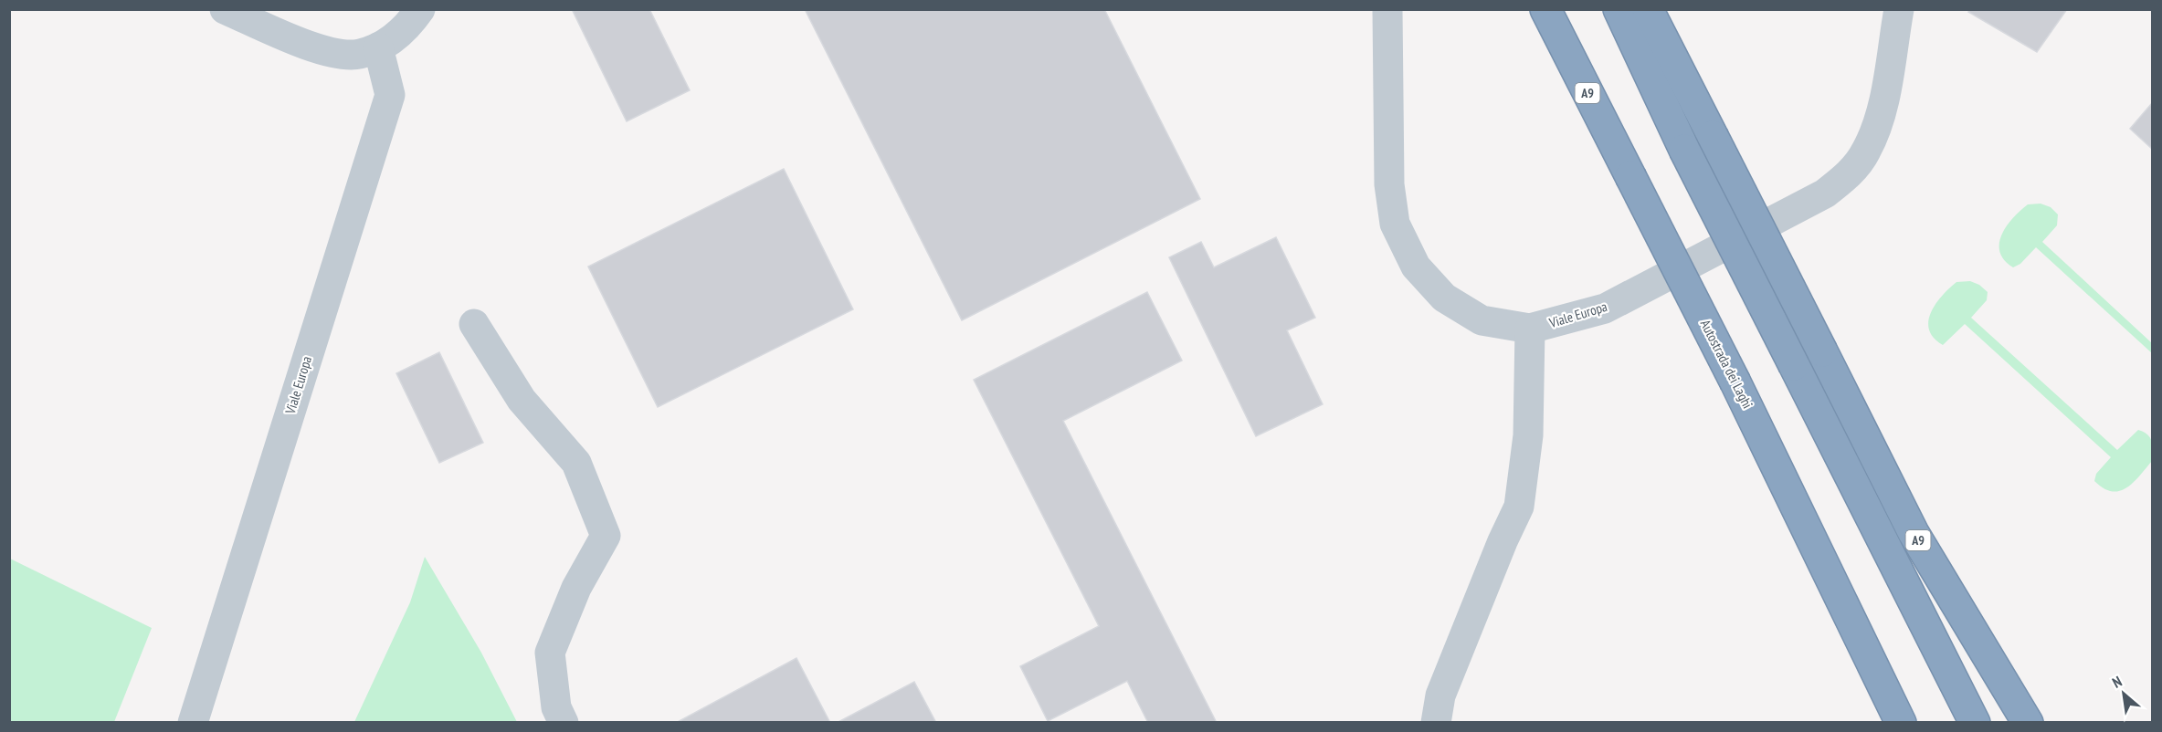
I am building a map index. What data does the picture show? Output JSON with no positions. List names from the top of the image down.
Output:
{
  "streets": {
    "highway": ["A9", "Autostrada dei Laghi"],
    "street": ["Viale Europa"]
  },
  "north": "top left"
}
